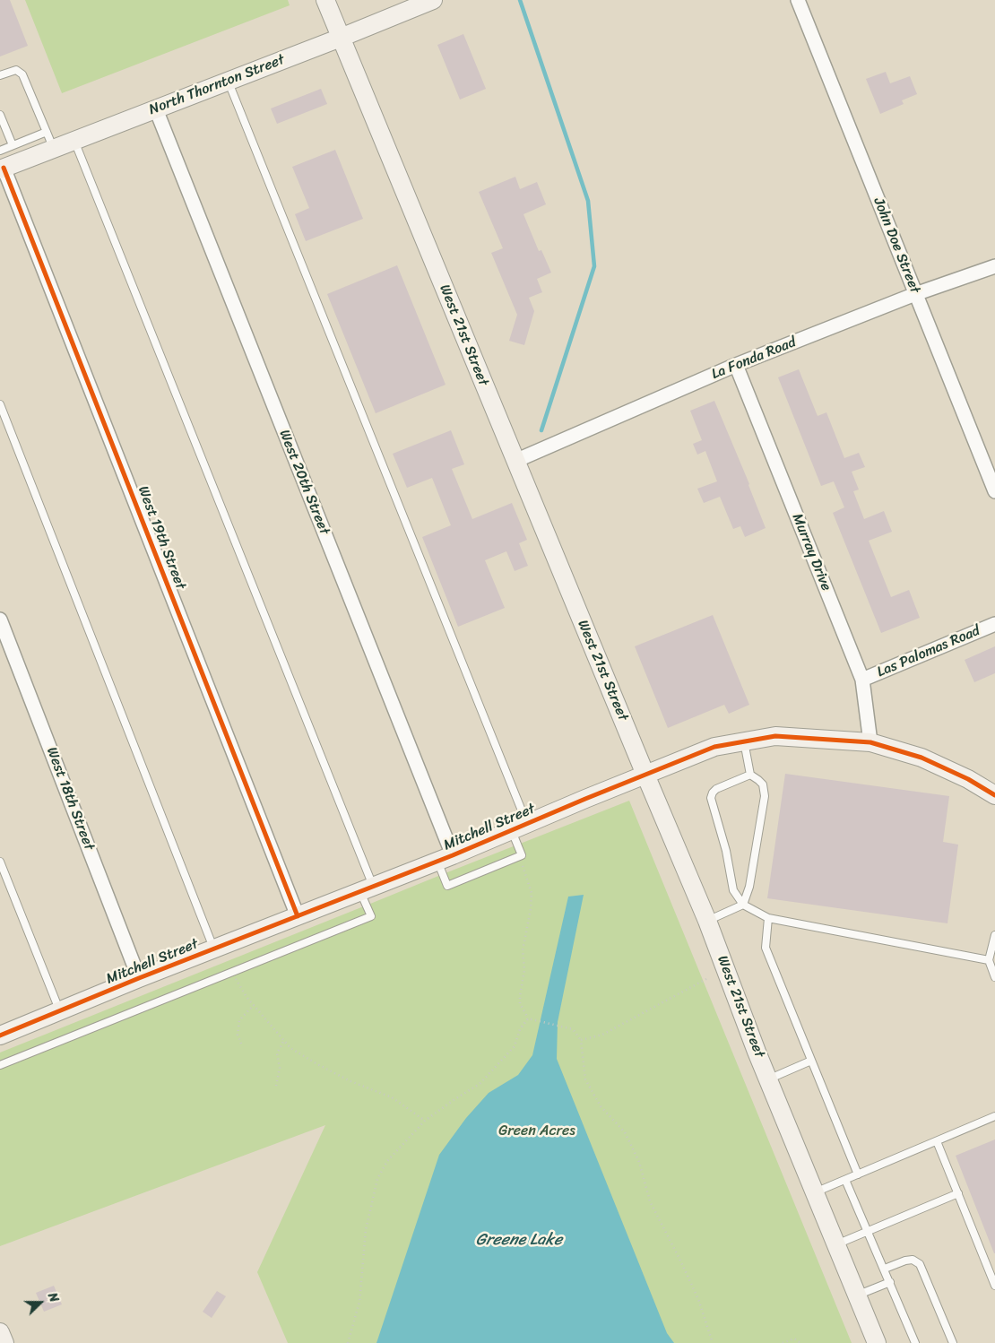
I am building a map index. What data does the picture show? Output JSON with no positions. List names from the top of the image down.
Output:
{
  "streets": {
    "street": [
      "North Thornton Street",
      "John Doe Street",
      "West 21st Street",
      "La Fonda Road",
      "West 20th Street",
      "West 19th Street",
      "Murray Drive",
      "Las Palomas Road",
      "West 18th Street",
      "Mitchell Street"
    ]
  },
  "crossings": [
    ["North Thornton Street", "West 21st Street"],
    ["North Thornton Street", "West 20th Street"],
    ["North Thornton Street", "West 19th Street"],
    ["John Doe Street", "La Fonda Road"],
    ["West 21st Street", "La Fonda Road"],
    ["West 21st Street", "Mitchell Street"],
    ["La Fonda Road", "Murray Drive"],
    ["West 20th Street", "Mitchell Street"],
    ["West 19th Street", "Mitchell Street"],
    ["Murray Drive", "Las Palomas Road"],
    ["Murray Drive", "Mitchell Street"],
    ["West 18th Street", "Mitchell Street"]
  ],
  "water": ["Greene Lake"],
  "parks": ["Green Acres"],
  "north": "right"
}
